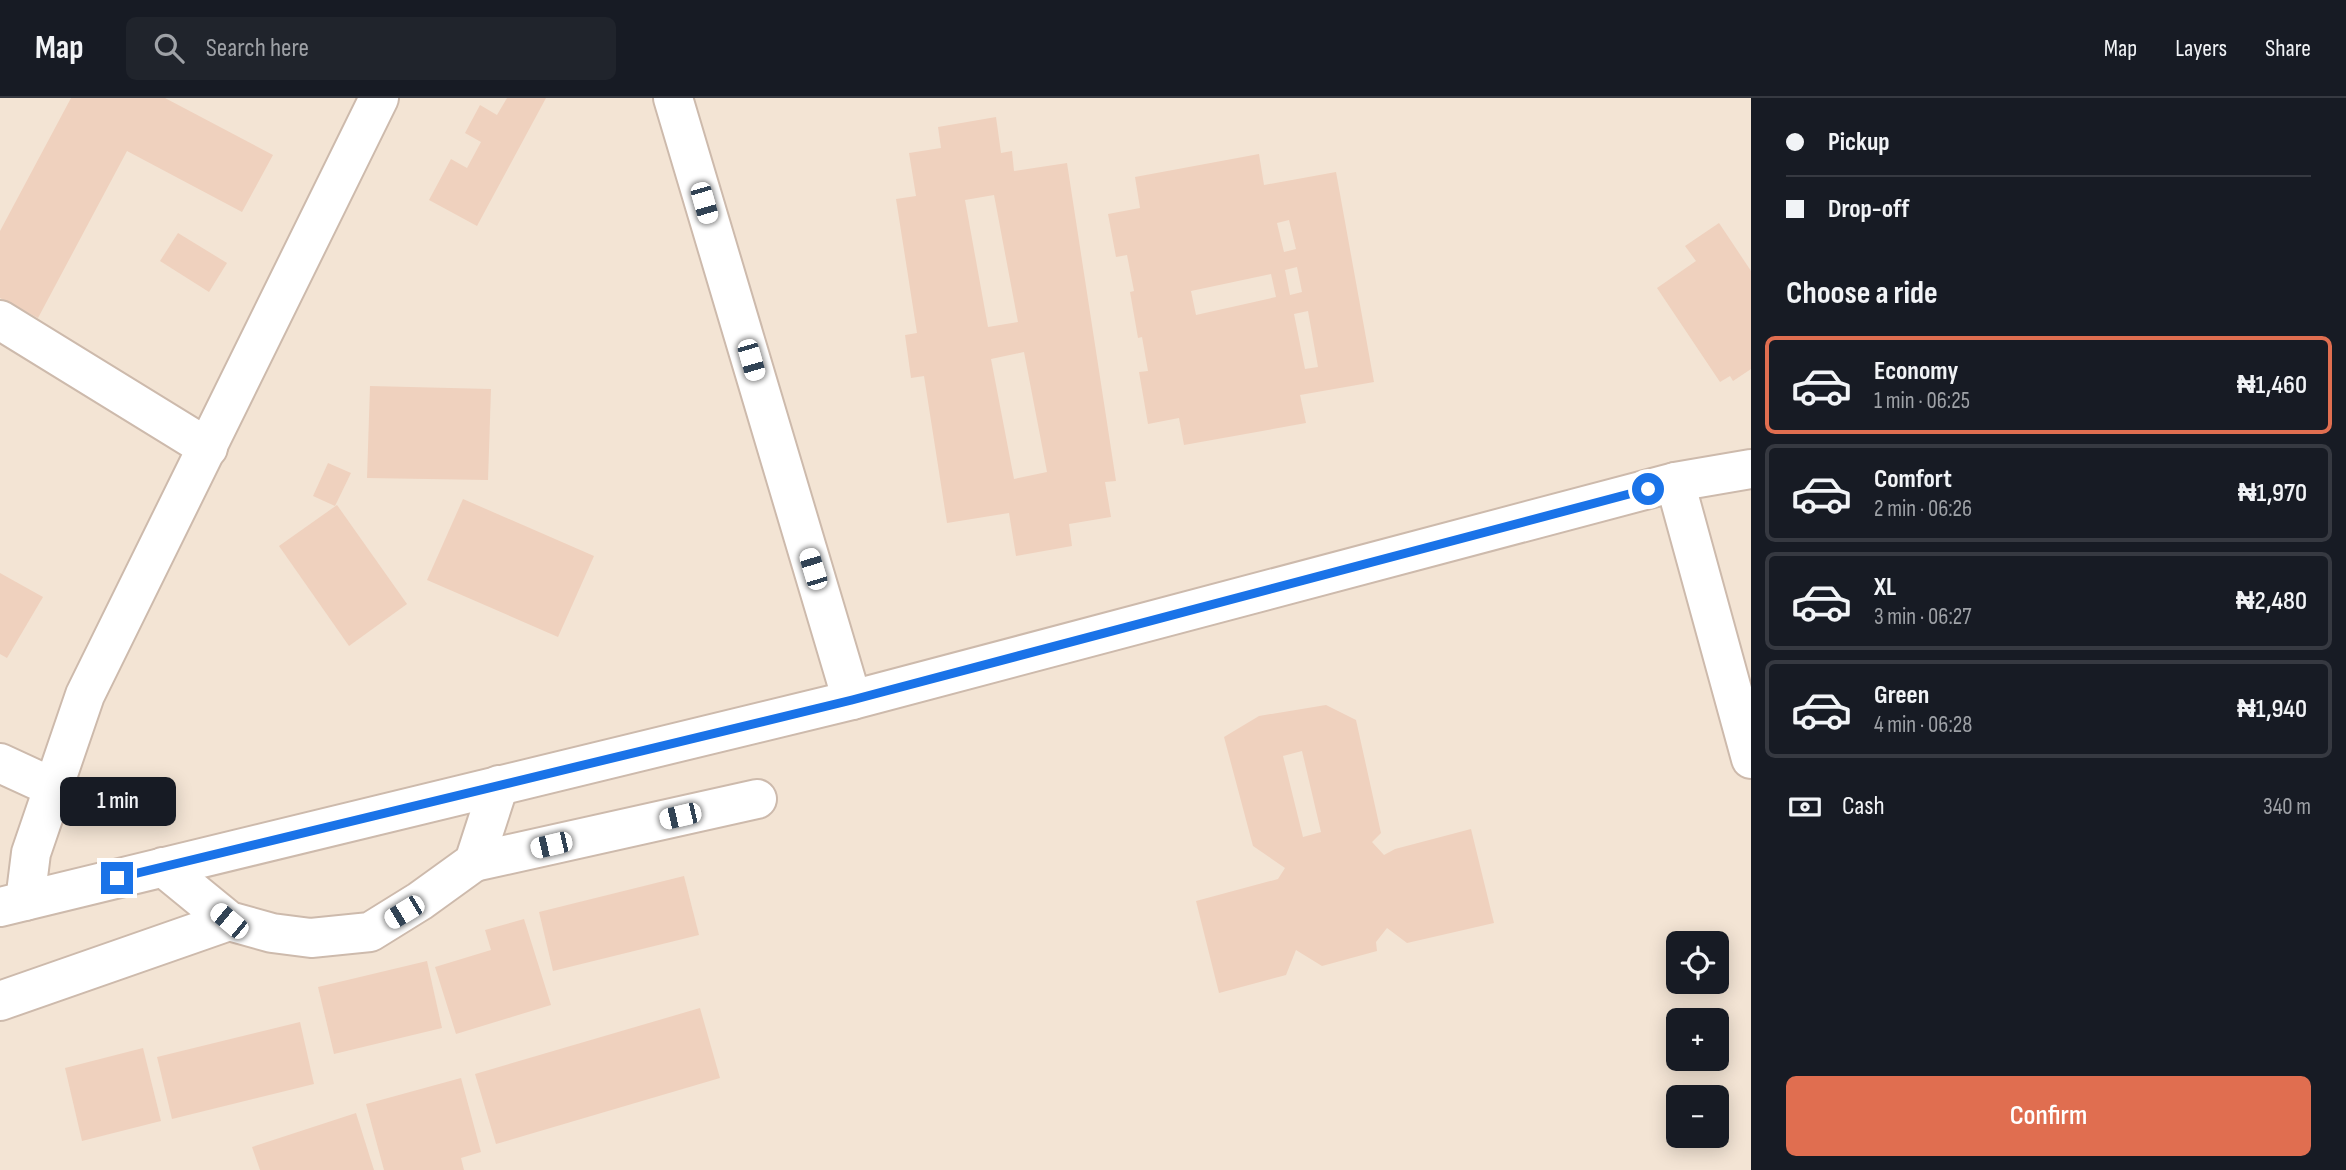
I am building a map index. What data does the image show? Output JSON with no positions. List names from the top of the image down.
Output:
{
  "page": {
    "header": "Map",
    "search": "Search here",
    "nav": ["Map", "Layers", "Share"],
    "banner": ["Pickup", "Drop-off"],
    "heading": "Choose a ride",
    "list": [
      {
        "name": "Economy",
        "note": "1 min · 06:25",
        "value": "₦1,460"
      },
      {
        "name": "Comfort",
        "note": "2 min · 06:26",
        "value": "₦1,970"
      },
      {
        "name": "XL",
        "note": "3 min · 06:27",
        "value": "₦2,480"
      },
      {
        "name": "Green",
        "note": "4 min · 06:28",
        "value": "₦1,940"
      }
    ],
    "pay": ["Cash", "340 m"],
    "bubble": "1 min",
    "map_buttons": ["+", "−"],
    "buttons": "Confirm"
  }
}
